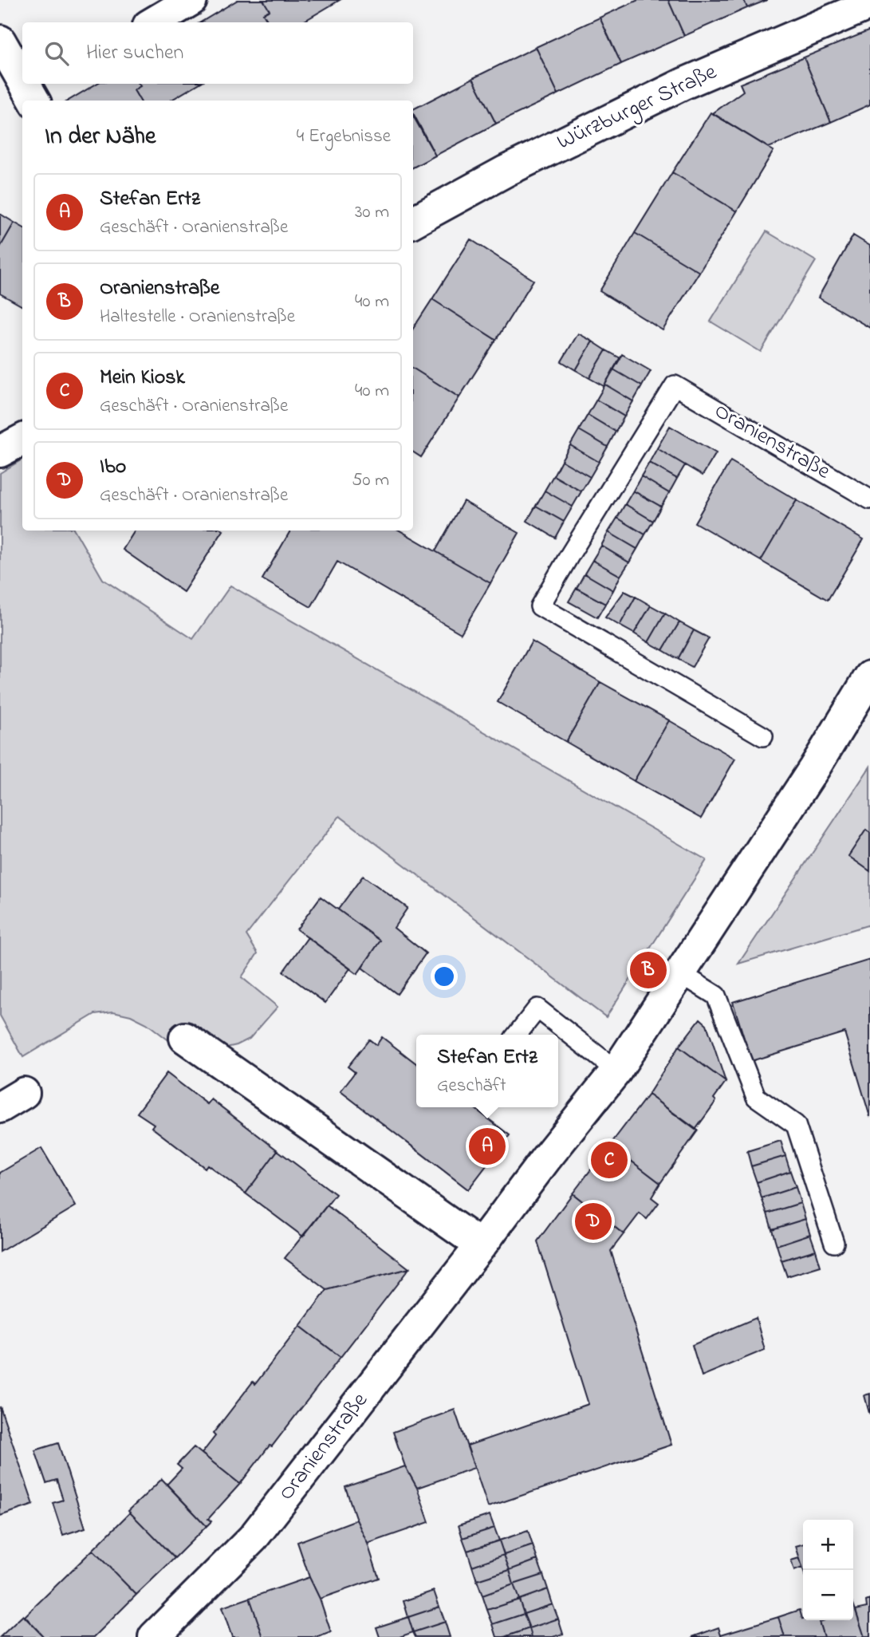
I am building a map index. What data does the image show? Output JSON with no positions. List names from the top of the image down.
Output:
{
  "streets": {
    "street": ["Würzburger Straße", "Oranienstraße"]
  },
  "page": {
    "search": "Hier suchen",
    "heading": ["In der Nähe", "4 Ergebnisse"],
    "list": [
      {
        "mark": "A",
        "name": "Stefan Ertz",
        "note": "Geschäft · Oranienstraße",
        "value": "30 m"
      },
      {
        "mark": "B",
        "name": "Oranienstraße",
        "note": "Haltestelle · Oranienstraße",
        "value": "40 m"
      },
      {
        "mark": "C",
        "name": "Mein Kiosk",
        "note": "Geschäft · Oranienstraße",
        "value": "40 m"
      },
      {
        "mark": "D",
        "name": "Ibo",
        "note": "Geschäft · Oranienstraße",
        "value": "50 m"
      }
    ],
    "pins": [
      "B",
      "A",
      "C",
      "D"
    ],
    "popup": ["Stefan Ertz", "Geschäft"],
    "map_buttons": ["+", "−"]
  }
}
